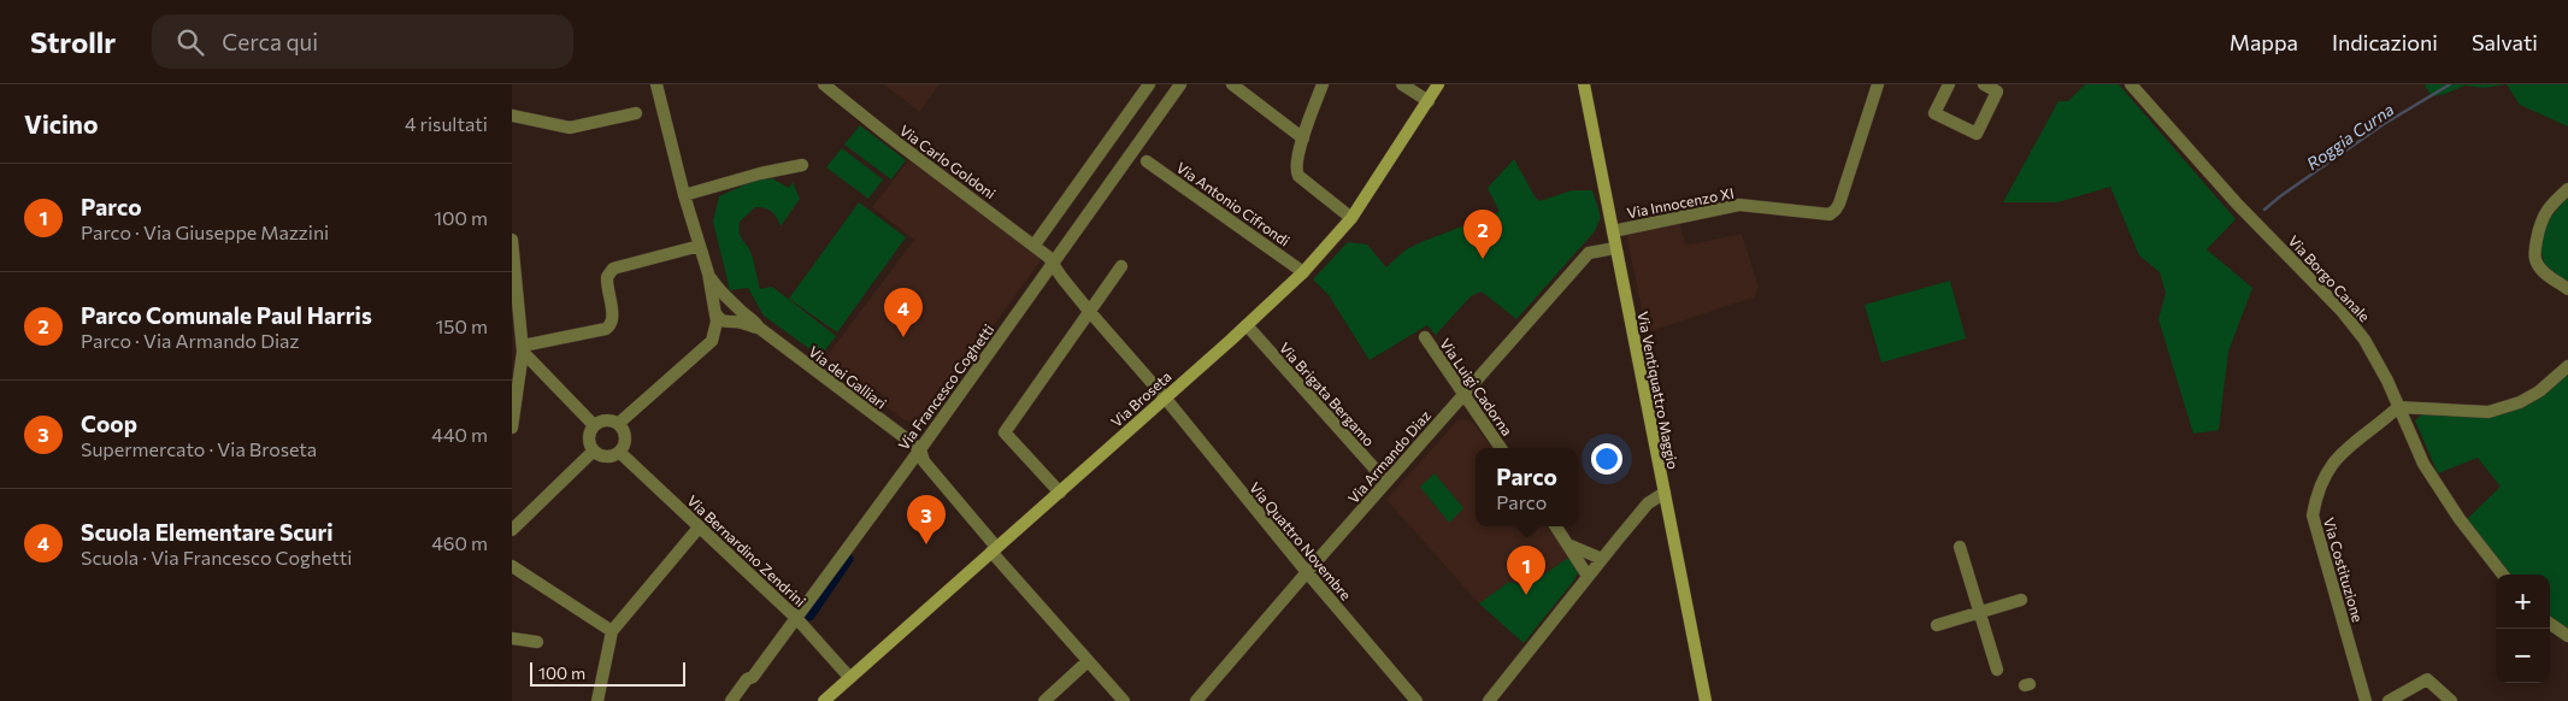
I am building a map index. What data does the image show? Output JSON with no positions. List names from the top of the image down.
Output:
{
  "streets": {
    "street": [
      "Via Carlo Goldoni",
      "Via Innocenzo XI",
      "Via Antonio Cifrondi",
      "Via Borgo Canale",
      "Via dei Galliari",
      "Via Francesco Coghetti",
      "Via Luigi Cadorna",
      "Via Ventiquattro Maggio",
      "Via Brigata Bergamo",
      "Via Broseta",
      "Via Armando Diaz",
      "Via Quattro Novembre",
      "Via Bernardino Zendrini",
      "Via Costituzione"
    ]
  },
  "crossings": [
    ["Via Carlo Goldoni", "Via Francesco Coghetti"],
    ["Via Carlo Goldoni", "Via Quattro Novembre"],
    ["Via Innocenzo XI", "Via Ventiquattro Maggio"],
    ["Via Antonio Cifrondi", "Via Broseta"],
    ["Via Borgo Canale", "Via Costituzione"],
    ["Via dei Galliari", "Via Francesco Coghetti"],
    ["Via Francesco Coghetti", "Via Bernardino Zendrini"],
    ["Via Luigi Cadorna", "Via Armando Diaz"],
    ["Via Ventiquattro Maggio", "Via Armando Diaz"],
    ["Via Brigata Bergamo", "Via Broseta"],
    ["Via Brigata Bergamo", "Via Armando Diaz"],
    ["Via Broseta", "Via Quattro Novembre"],
    ["Via Broseta", "Via Bernardino Zendrini"],
    ["Via Armando Diaz", "Via Quattro Novembre"]
  ],
  "water": ["Roggia Curna"],
  "scale_bar": "100 m",
  "page": {
    "header": "Strollr",
    "search": "Cerca qui",
    "nav": ["Mappa", "Indicazioni", "Salvati"],
    "heading": ["Vicino", "4 risultati"],
    "list": [
      {
        "mark": "1",
        "name": "Parco",
        "note": "Parco · Via Giuseppe Mazzini",
        "value": "100 m"
      },
      {
        "mark": "2",
        "name": "Parco Comunale Paul Harris",
        "note": "Parco · Via Armando Diaz",
        "value": "150 m"
      },
      {
        "mark": "3",
        "name": "Coop",
        "note": "Supermercato · Via Broseta",
        "value": "440 m"
      },
      {
        "mark": "4",
        "name": "Scuola Elementare Scuri",
        "note": "Scuola · Via Francesco Coghetti",
        "value": "460 m"
      }
    ],
    "pins": [
      "2",
      "4",
      "3",
      "1"
    ],
    "popup": ["Parco", "Parco"],
    "map_buttons": ["+", "−"],
    "scale": "100 m"
  }
}
